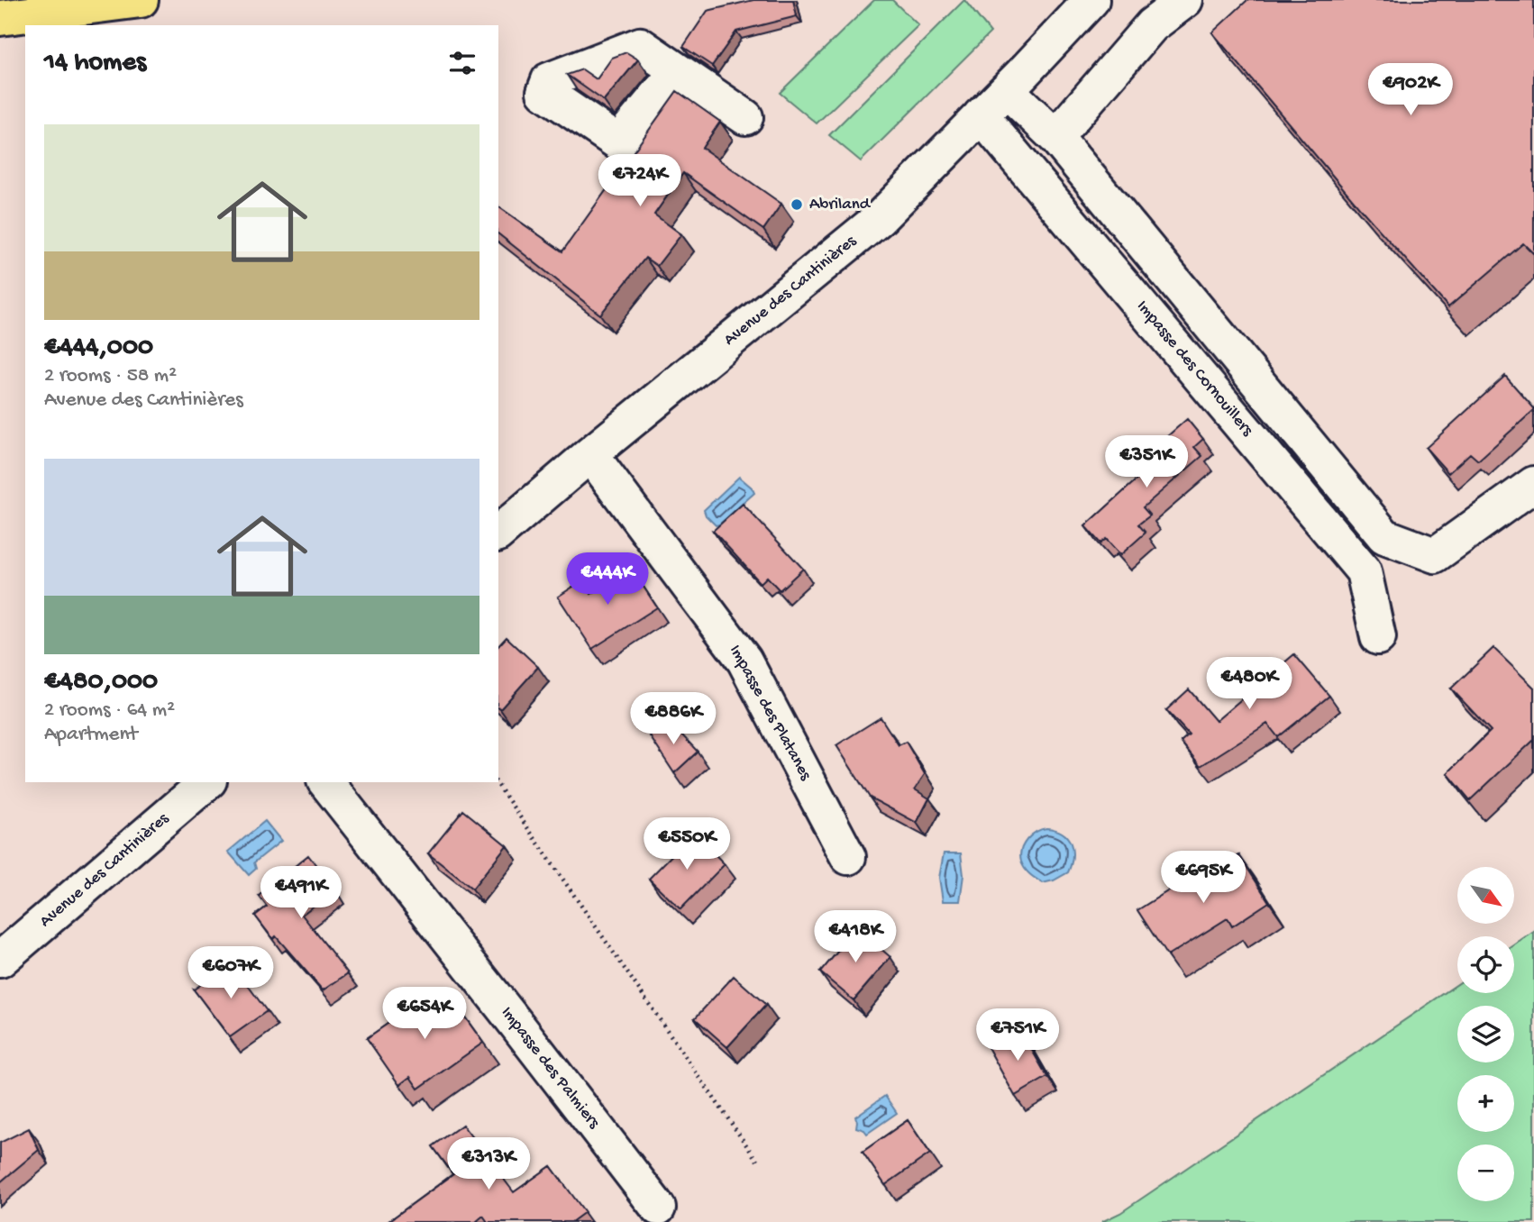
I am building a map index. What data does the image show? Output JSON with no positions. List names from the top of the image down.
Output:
{
  "streets": {
    "street": [
      "Avenue des Cantinières",
      "Impasse des Cornouillers",
      "Impasse des Platanes",
      "Impasse des Palmiers"
    ]
  },
  "crossings": [
    ["Avenue des Cantinières", "Impasse des Cornouillers"],
    ["Avenue des Cantinières", "Impasse des Platanes"]
  ],
  "places": ["Abriland"],
  "north": "bottom right",
  "page": {
    "heading": "14 homes",
    "price": [
      "€902K",
      "€724K",
      "€351K",
      "€444K",
      "€480K",
      "€886K",
      "€550K",
      "€695K",
      "€491K",
      "€418K",
      "€607K",
      "€654K",
      "€751K",
      "€313K"
    ],
    "list": [
      {
        "name": "€444,000",
        "note": "2 rooms · 58 m² · Avenue des Cantinières"
      },
      {
        "name": "€480,000",
        "note": "2 rooms · 64 m² · Apartment"
      }
    ],
    "map_buttons": ["+", "−"]
  }
}
